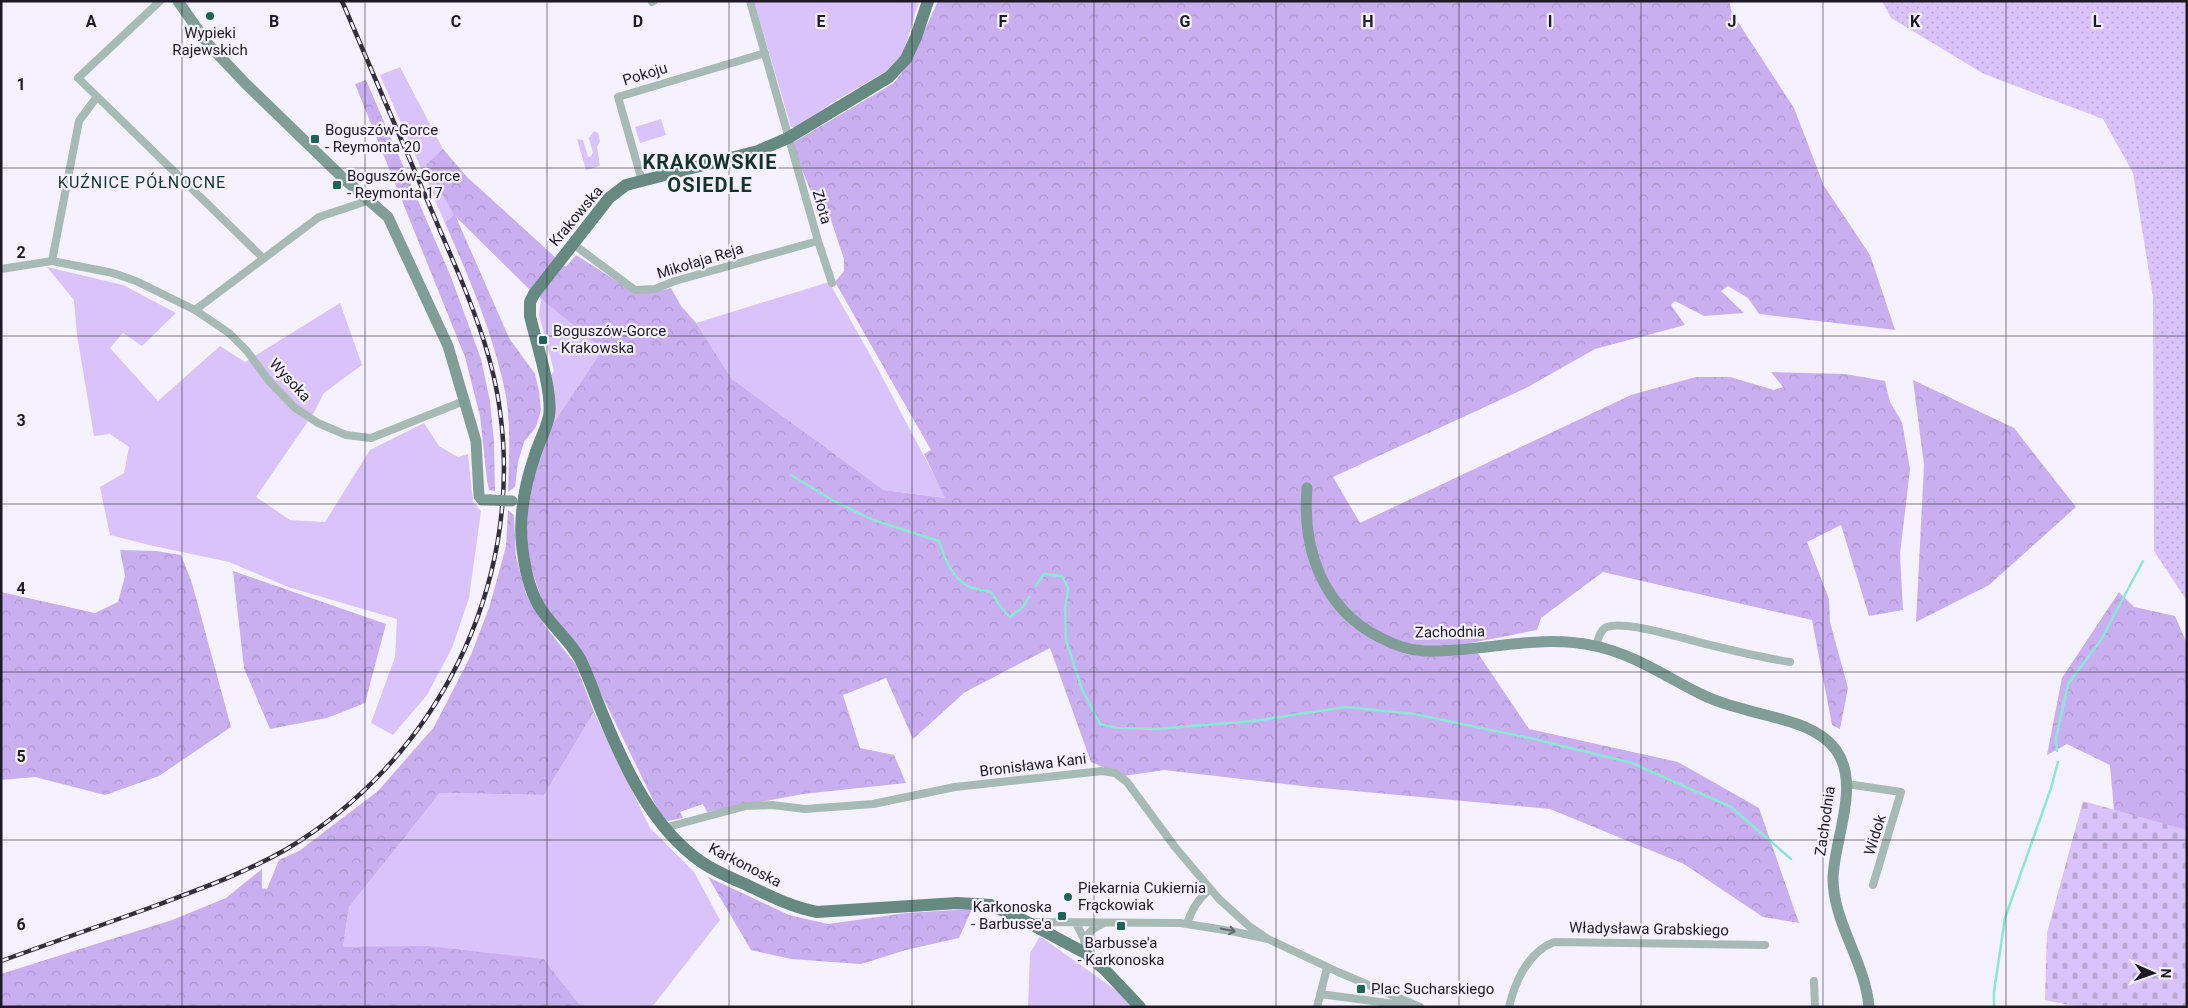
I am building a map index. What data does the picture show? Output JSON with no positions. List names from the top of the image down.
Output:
{
  "streets": {
    "main road": ["Krakowska", "Karkonoska"],
    "street": [
      "Pokoju",
      "Złota",
      "Mikołaja Reja",
      "Wysoka",
      "Zachodnia",
      "Bronisława Kani",
      "Widok",
      "Władysława Grabskiego"
    ]
  },
  "crossings": [
    ["Pokoju", "Złota"],
    ["Pokoju", "Krakowska"],
    ["Złota", "Krakowska"],
    ["Złota", "Mikołaja Reja"],
    ["Krakowska", "Mikołaja Reja"],
    ["Krakowska", "Karkonoska"],
    ["Zachodnia", "Widok"],
    ["Bronisława Kani", "Karkonoska"]
  ],
  "districts": ["KRAKOWSKIE OSIEDLE", "KUŹNICE PÓŁNOCNE"],
  "places": {
    "other": ["Wypieki Rajewskich", "Piekarnia Cukiernia Frąckowiak"],
    "transit": [
      "Boguszów-Gorce - Reymonta 20",
      "Boguszów-Gorce - Reymonta 17",
      "Boguszów-Gorce - Krakowska",
      "Karkonoska - Barbusse'a",
      "Barbusse'a - Karkonoska",
      "Plac Sucharskiego"
    ]
  },
  "north": "right",
  "grid": {
    "columns": [
      "A",
      "B",
      "C",
      "D",
      "E",
      "F",
      "G",
      "H",
      "I",
      "J",
      "K",
      "L"
    ],
    "rows": [
      "1",
      "2",
      "3",
      "4",
      "5",
      "6"
    ]
  }
}
